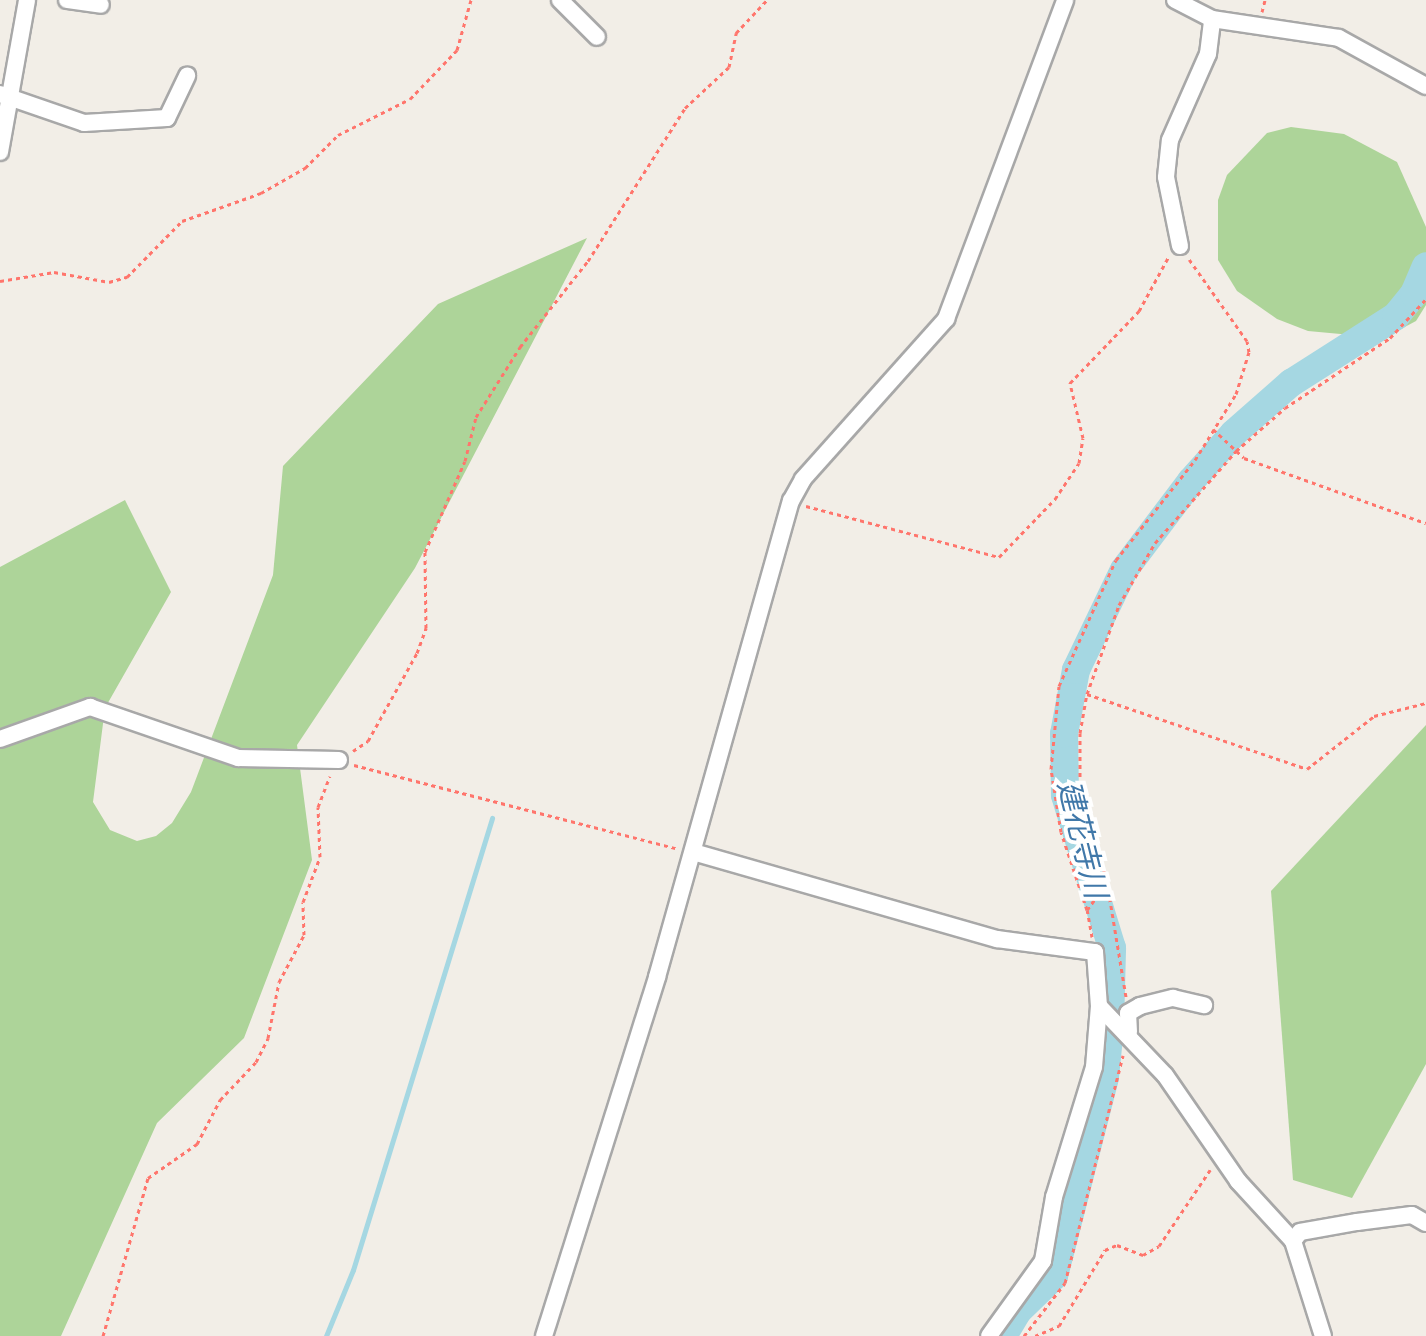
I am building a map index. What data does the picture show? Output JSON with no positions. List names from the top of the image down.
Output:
{
  "water": ["建花寺川"]
}
